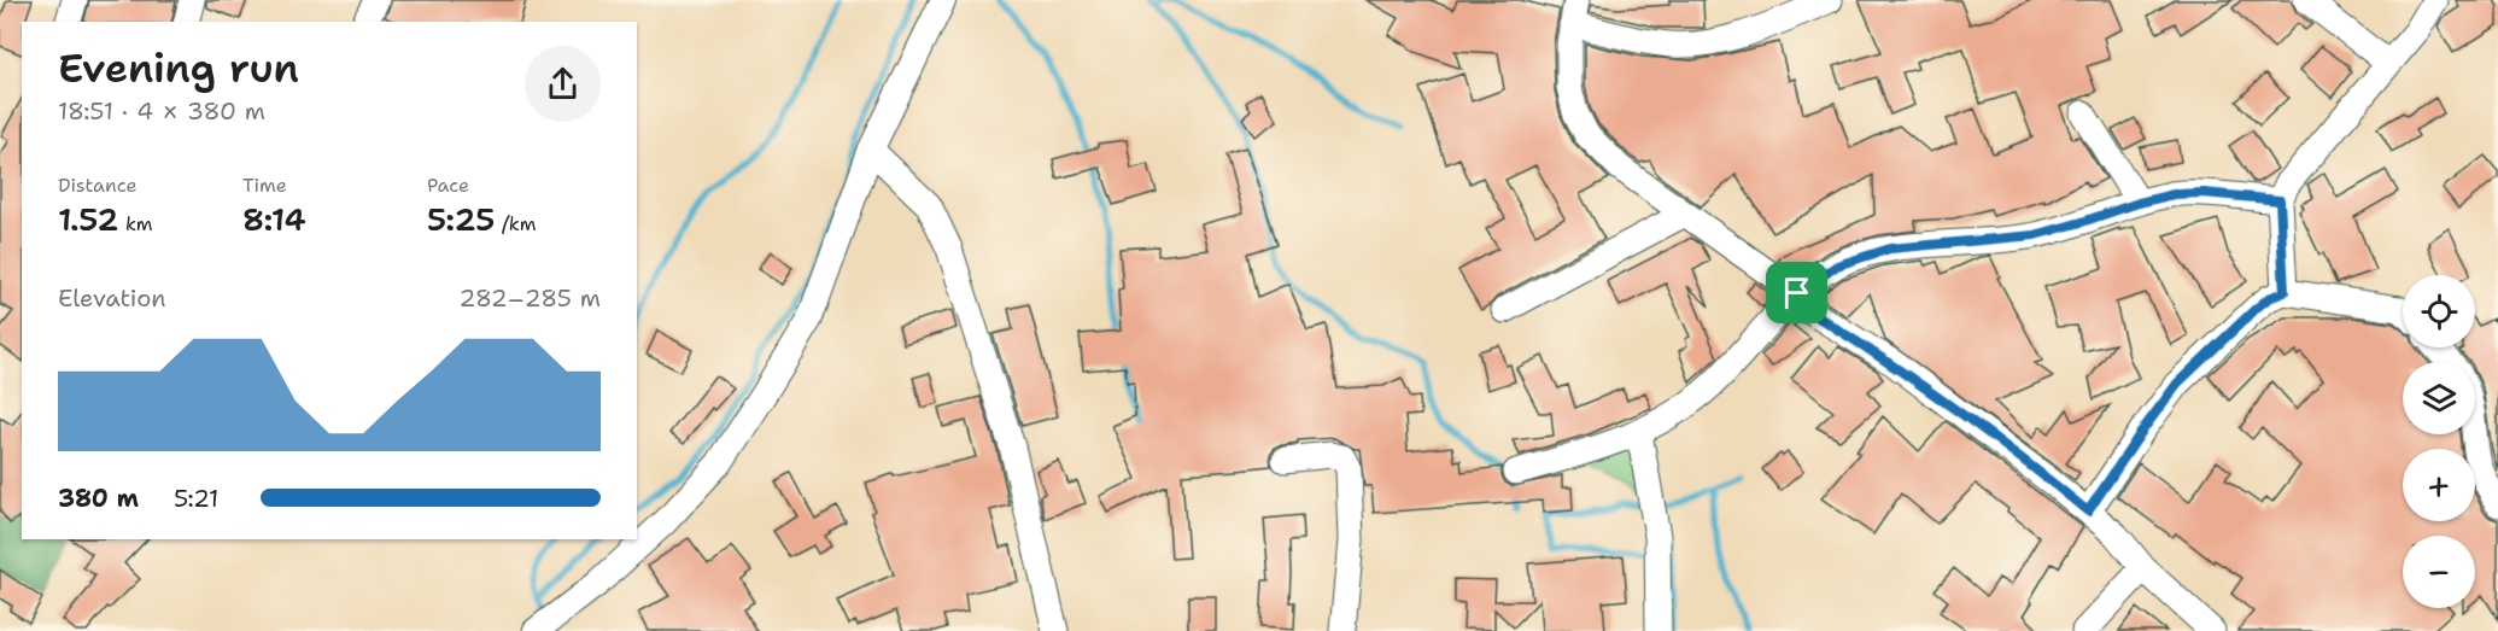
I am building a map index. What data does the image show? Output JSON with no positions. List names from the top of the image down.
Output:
{
  "page": {
    "heading": ["Evening run", "18:51 · 4 × 380 m"],
    "stats": [
      ["Distance", "1.52 km"],
      ["Time", "8:14"],
      ["Pace", "5:25 /km"]
    ],
    "chart": ["Elevation", "282–285 m"],
    "map_buttons": ["+", "−"],
    "list": [
      {
        "name": "380 m",
        "note": "5:21"
      }
    ]
  }
}
